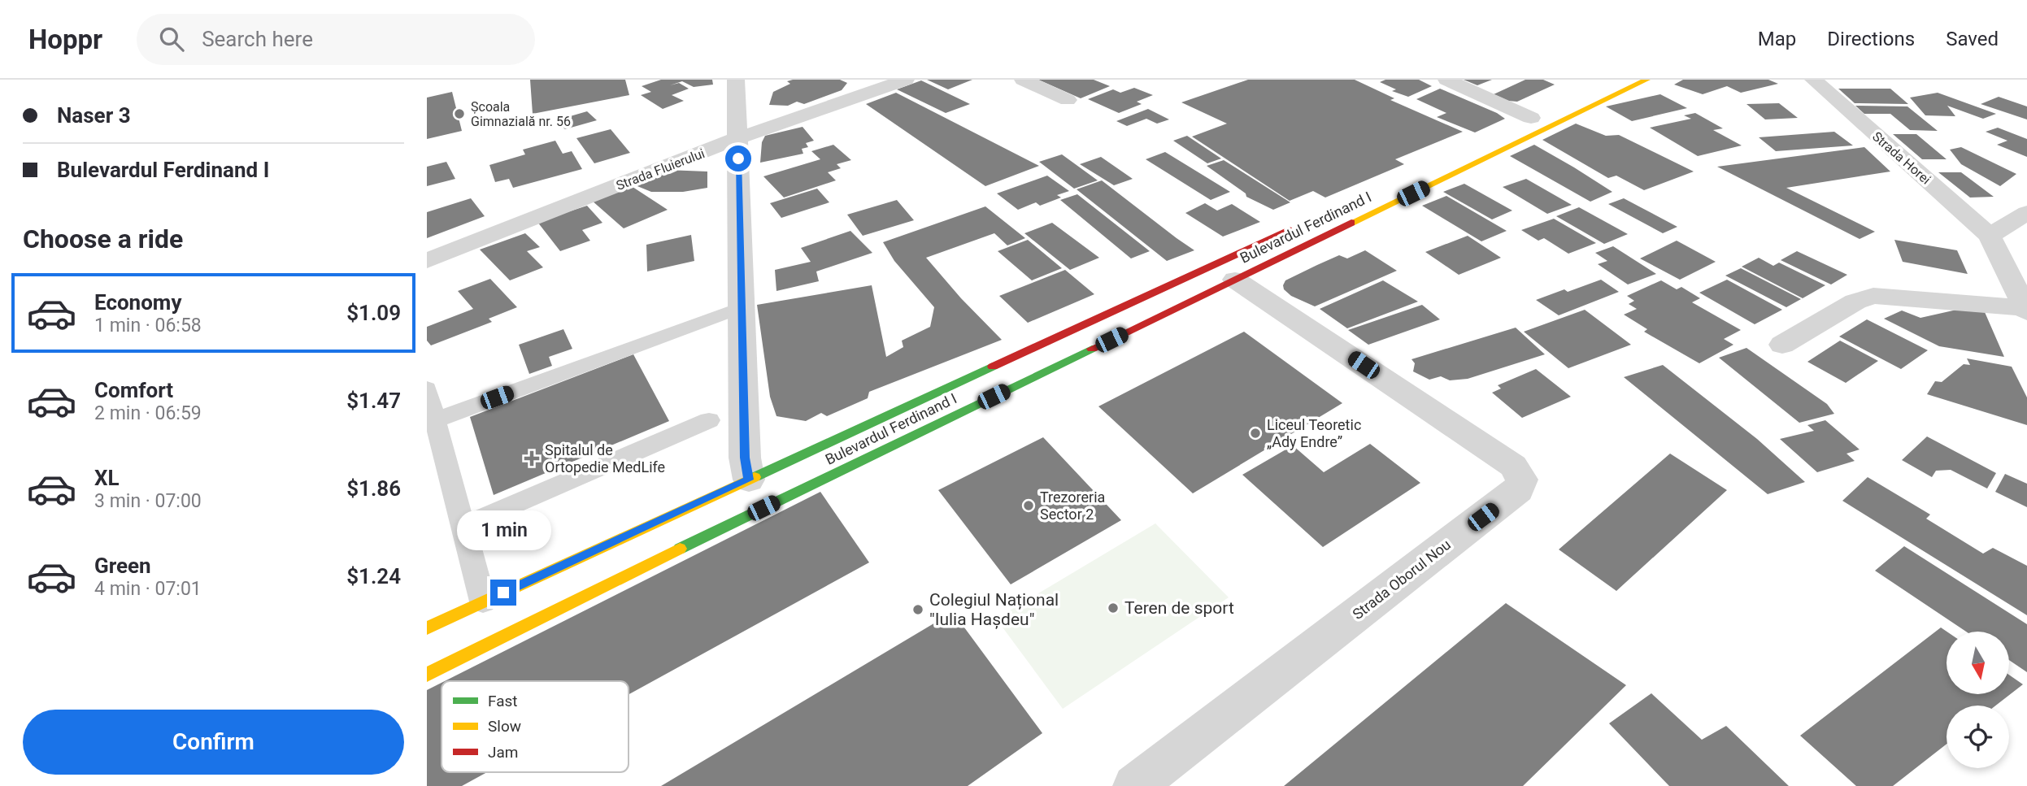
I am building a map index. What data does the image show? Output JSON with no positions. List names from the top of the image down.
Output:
{
  "streets": {
    "main road": ["Bulevardul Ferdinand I"],
    "street": ["Strada Horei", "Strada Fluierului", "Strada Oborul Nou"]
  },
  "crossings": [
    ["Bulevardul Ferdinand I", "Strada Oborul Nou"]
  ],
  "places": {
    "other": [
      "Școala Gimnazială nr. 56",
      "Liceul Teoretic „Ady Endre”",
      "Trezoreria Sector 2",
      "Teren de sport",
      "Colegiul Național \"Iulia Hașdeu\""
    ],
    "health": ["Spitalul de Ortopedie MedLife"]
  },
  "legend": ["Fast", "Slow", "Jam"],
  "north": "bottom",
  "page": {
    "header": "Hoppr",
    "search": "Search here",
    "nav": ["Map", "Directions", "Saved"],
    "banner": ["Naser 3", "Bulevardul Ferdinand I"],
    "heading": "Choose a ride",
    "list": [
      {
        "name": "Economy",
        "note": "1 min · 06:58",
        "value": "$1.09"
      },
      {
        "name": "Comfort",
        "note": "2 min · 06:59",
        "value": "$1.47"
      },
      {
        "name": "XL",
        "note": "3 min · 07:00",
        "value": "$1.86"
      },
      {
        "name": "Green",
        "note": "4 min · 07:01",
        "value": "$1.24"
      }
    ],
    "bubble": "1 min",
    "buttons": "Confirm"
  }
}
